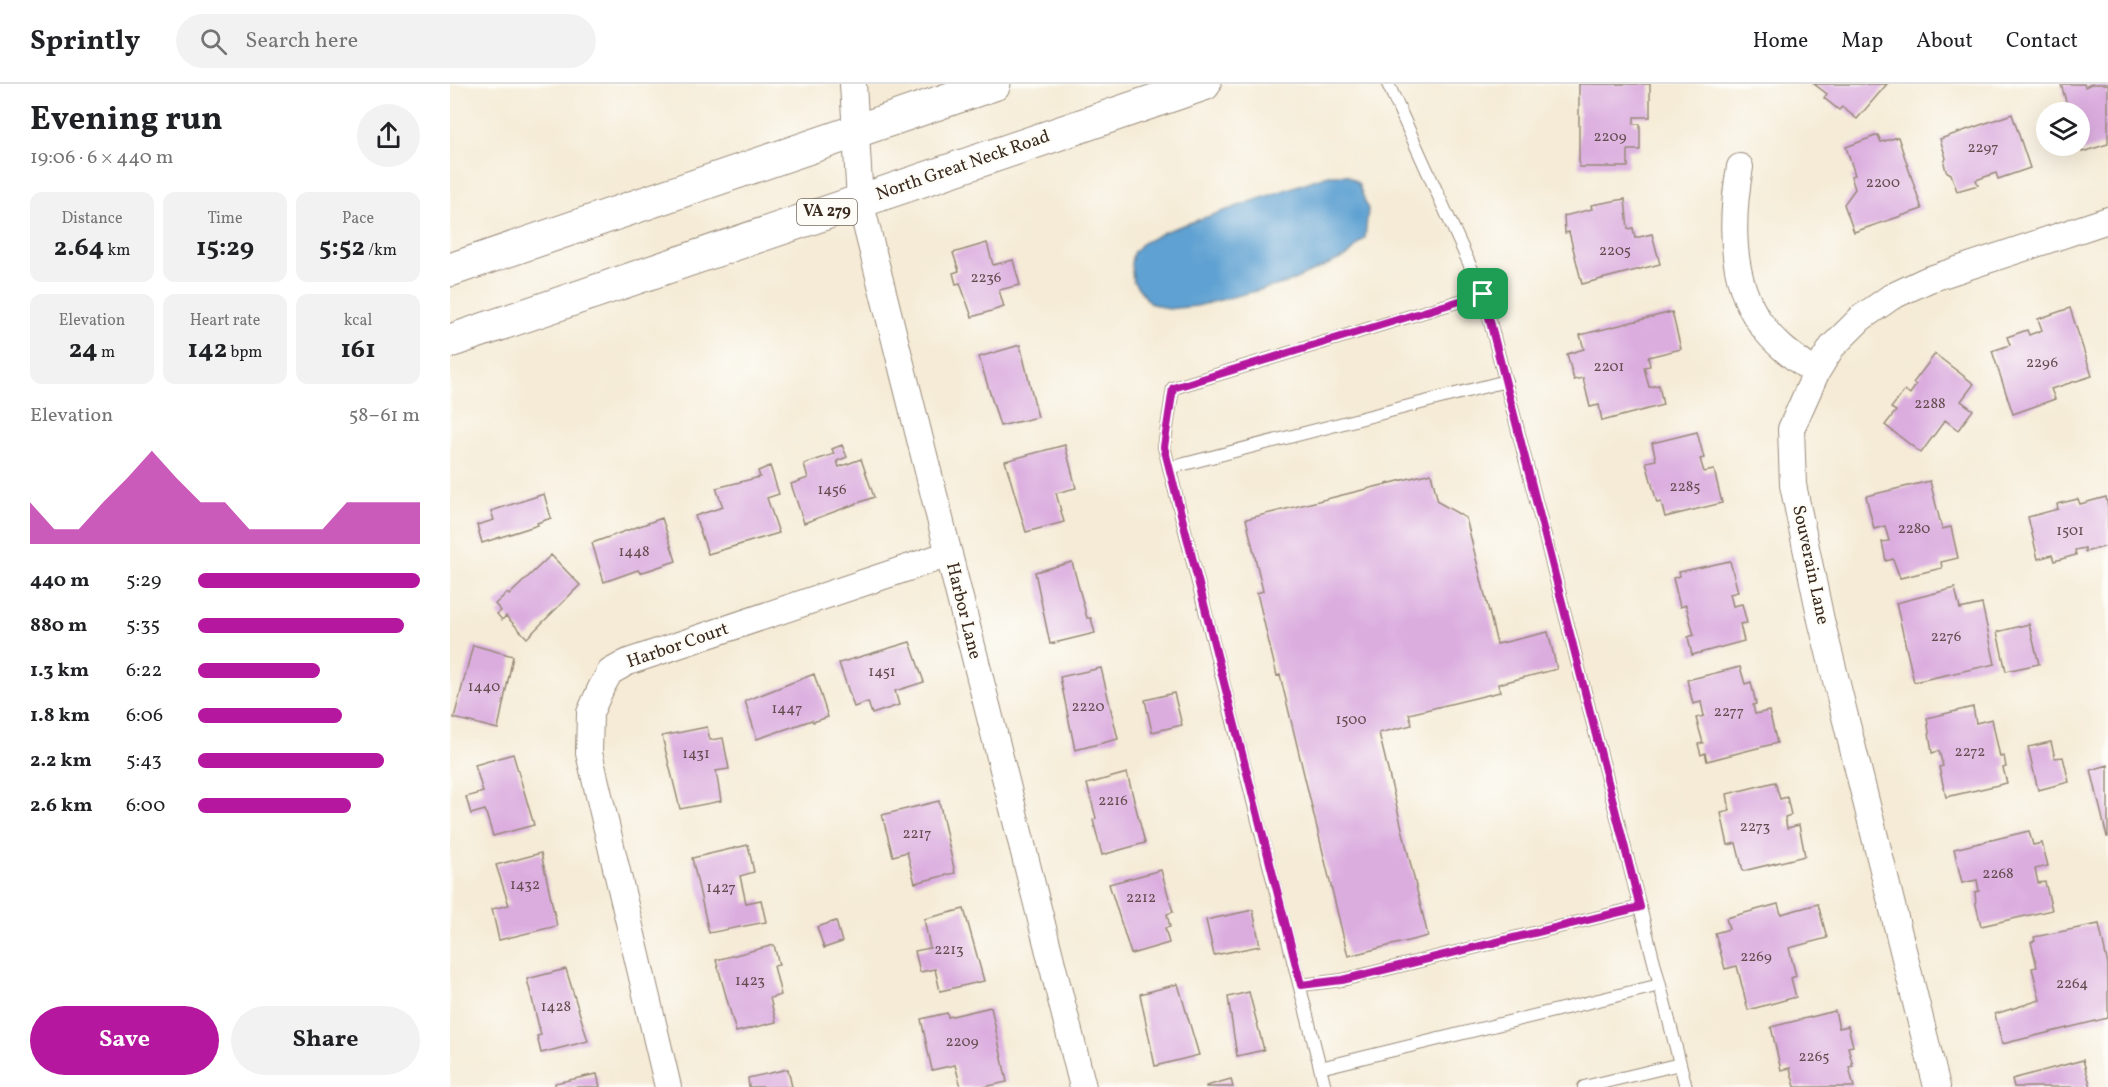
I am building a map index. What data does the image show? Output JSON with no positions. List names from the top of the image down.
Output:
{
  "streets": {
    "main road": ["North Great Neck Road", "VA 279"],
    "street": ["Souverain Lane", "Harbor Lane", "Harbor Court"]
  },
  "crossings": [
    ["North Great Neck Road", "Harbor Lane"],
    ["Harbor Lane", "Harbor Court"]
  ],
  "house_numbers": [
    "2209",
    "2297",
    "2200",
    "2205",
    "2236",
    "2296",
    "2201",
    "2288",
    "2285",
    "1456",
    "2280",
    "1501",
    "1448",
    "2276",
    "1451",
    "1440",
    "2220",
    "1447",
    "2277",
    "1500",
    "2272",
    "1431",
    "2216",
    "2273",
    "2217",
    "2268",
    "1432",
    "1427",
    "2212",
    "2213",
    "2269",
    "1423",
    "2264",
    "1428",
    "2209",
    "2265"
  ],
  "page": {
    "header": "Sprintly",
    "search": "Search here",
    "nav": [
      "Home",
      "Map",
      "About",
      "Contact"
    ],
    "heading": ["Evening run", "19:06 · 6 × 440 m"],
    "stats": [
      ["Distance", "2.64 km"],
      ["Time", "15:29"],
      ["Pace", "5:52 /km"],
      ["Elevation", "24 m"],
      ["Heart rate", "142 bpm"],
      ["kcal", "161"]
    ],
    "chart": ["Elevation", "58–61 m"],
    "list": [
      {
        "name": "440 m",
        "note": "5:29"
      },
      {
        "name": "880 m",
        "note": "5:35"
      },
      {
        "name": "1.3 km",
        "note": "6:22"
      },
      {
        "name": "1.8 km",
        "note": "6:06"
      },
      {
        "name": "2.2 km",
        "note": "5:43"
      },
      {
        "name": "2.6 km",
        "note": "6:00"
      }
    ],
    "buttons": ["Save", "Share"]
  }
}
